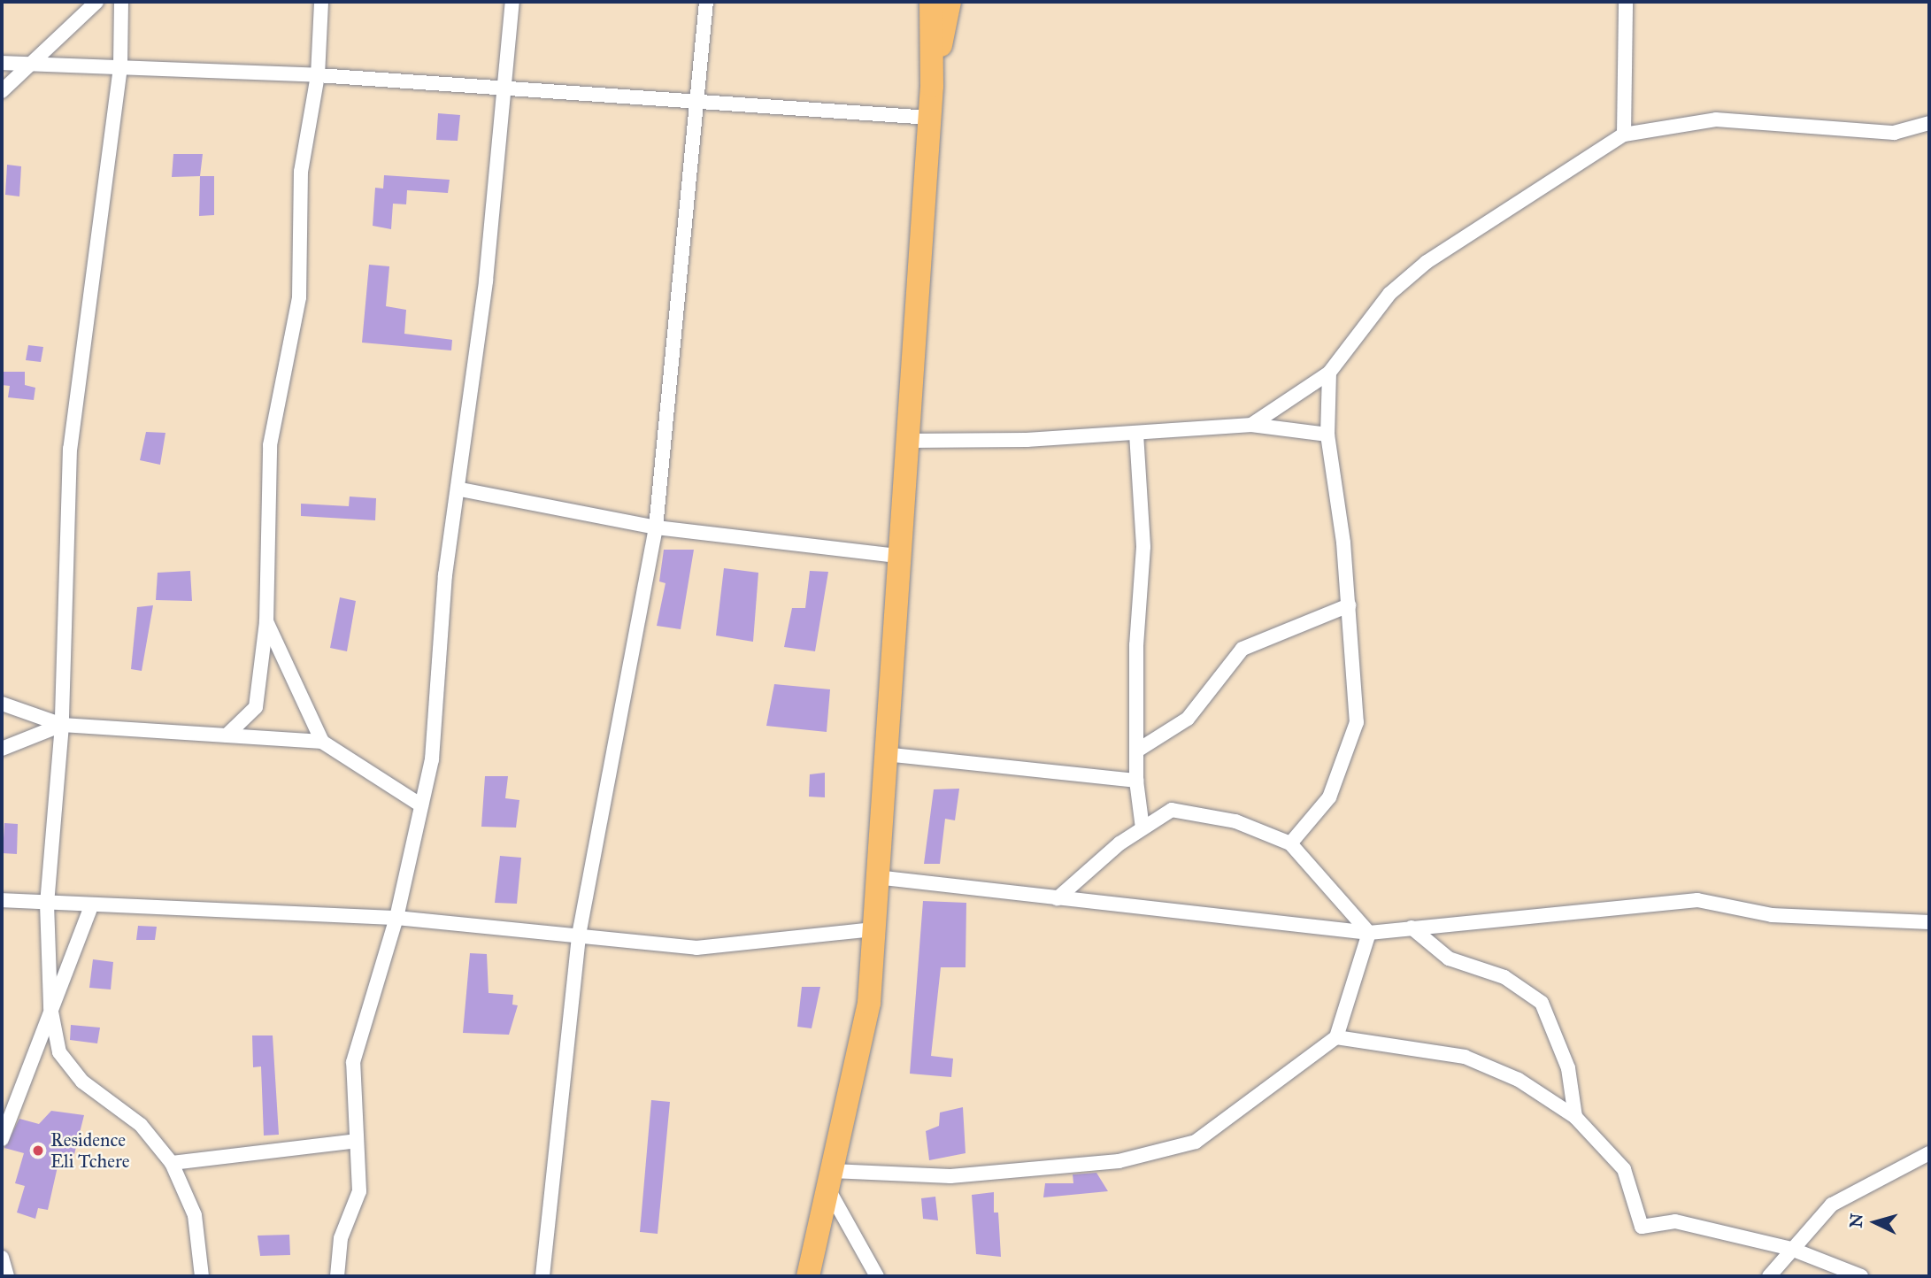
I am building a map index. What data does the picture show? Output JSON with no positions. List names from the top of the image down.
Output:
{
  "places": ["Residence Eli Tchere"],
  "north": "left"
}
